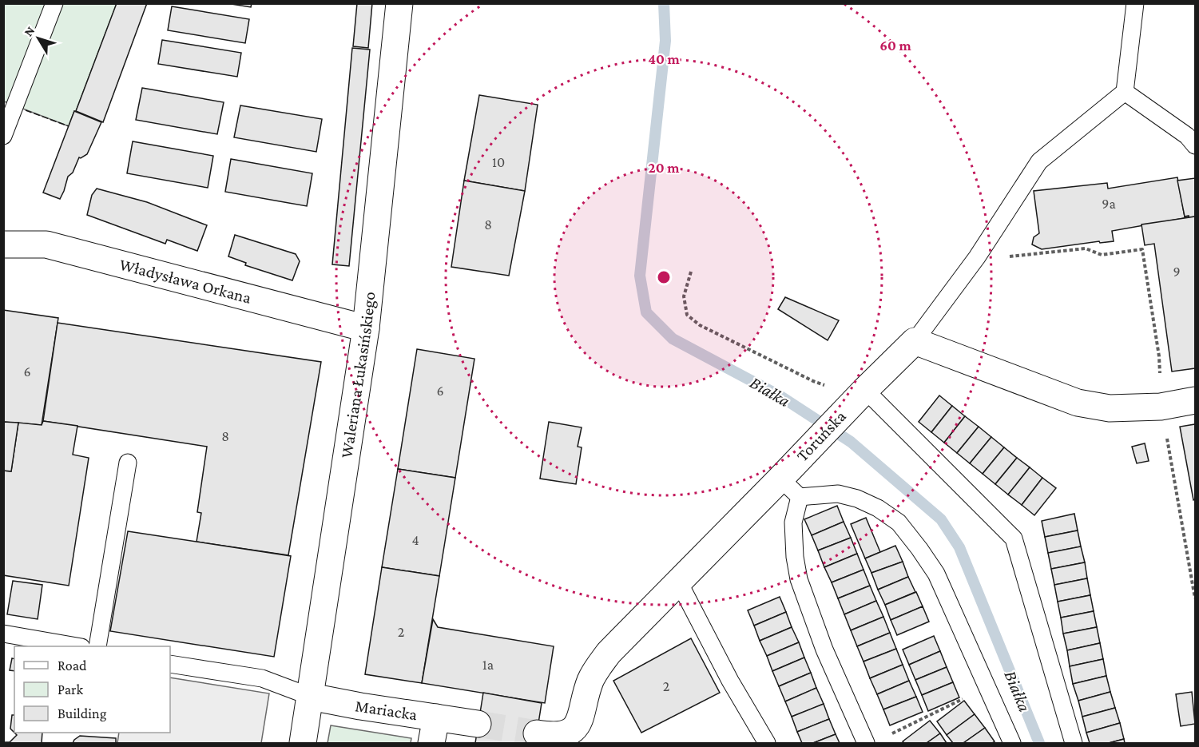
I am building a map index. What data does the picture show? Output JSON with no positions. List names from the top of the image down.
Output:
{
  "streets": {
    "street": [
      "Władysława Orkana",
      "Waleriana Łukasińskiego",
      "Toruńska",
      "Mariacka"
    ]
  },
  "crossings": [
    ["Władysława Orkana", "Waleriana Łukasińskiego"],
    ["Waleriana Łukasińskiego", "Mariacka"]
  ],
  "water": ["Białka"],
  "house_numbers": [
    "10",
    "9a",
    "8",
    "9",
    "6",
    "6",
    "8",
    "4",
    "2",
    "1a",
    "2"
  ],
  "legend": ["Road", "Park", "Building"],
  "north": "top left",
  "rings": ["60 m", "40 m", "20 m"]
}
